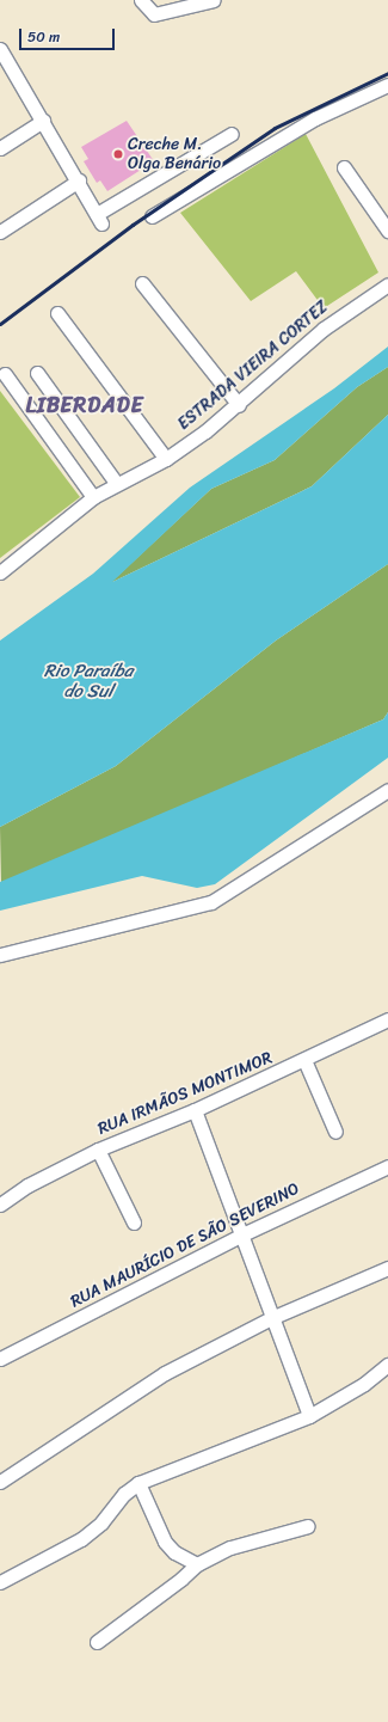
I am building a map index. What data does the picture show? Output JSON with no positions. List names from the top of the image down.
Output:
{
  "streets": {
    "street": ["ESTRADA VIEIRA CORTEZ", "RUA IRMÃOS MONTIMOR", "RUA MAURÍCIO DE SÃO SEVERINO"]
  },
  "districts": ["LIBERDADE"],
  "water": ["Rio Paraíba do Sul"],
  "places": ["Creche M. Olga Benário"],
  "scale_bar": "50 m"
}
